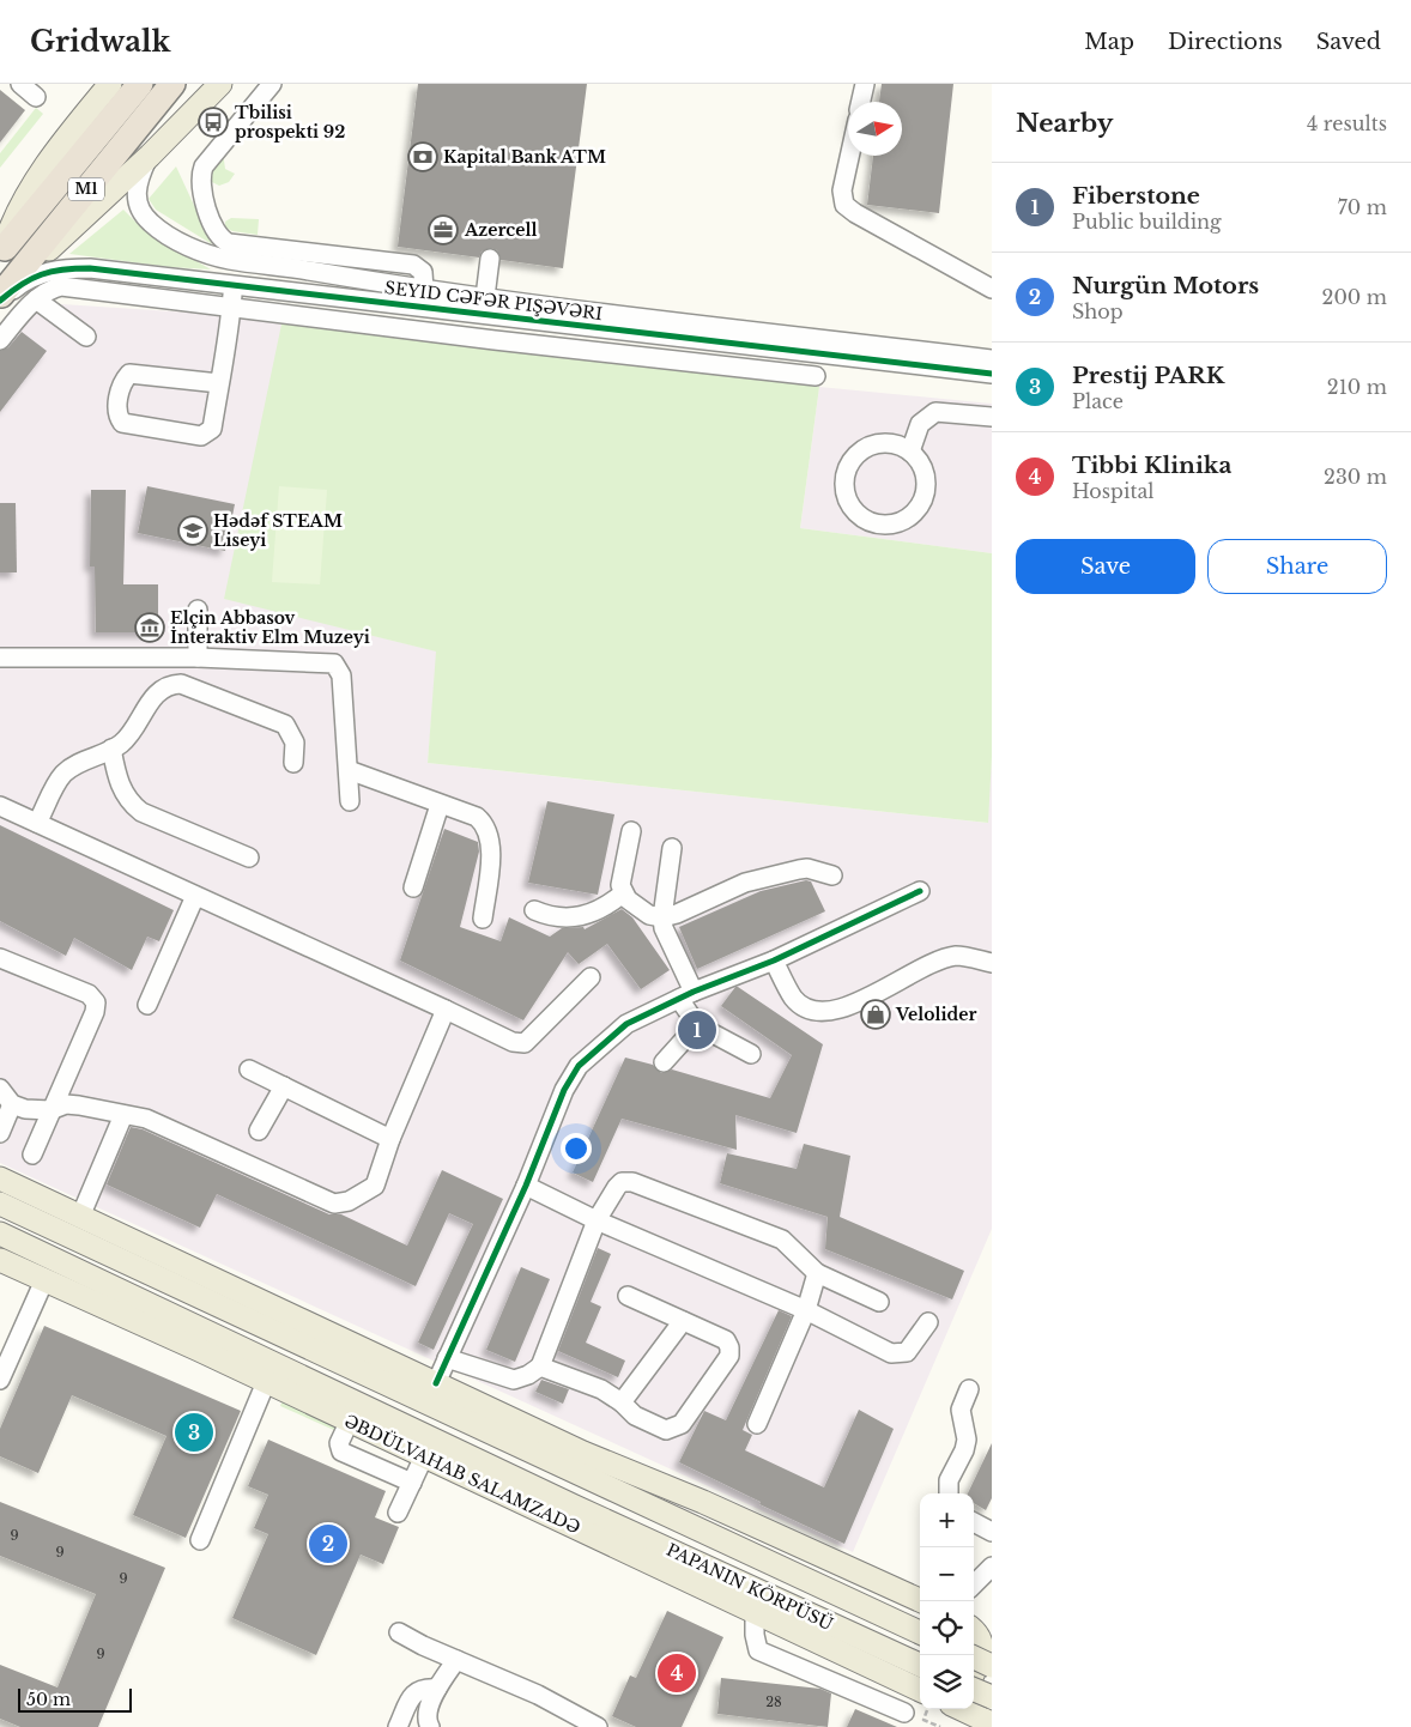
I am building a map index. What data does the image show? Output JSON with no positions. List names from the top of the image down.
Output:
{
  "streets": {
    "highway": ["M1"],
    "main road": ["ƏBDÜLVAHAB SALAMZADƏ", "PAPANIN KÖRPÜSÜ"],
    "street": ["SEYID CƏFƏR PIŞƏVƏRI"]
  },
  "crossings": [
    ["M1", "SEYID CƏFƏR PIŞƏVƏRI"],
    ["ƏBDÜLVAHAB SALAMZADƏ", "PAPANIN KÖRPÜSÜ"]
  ],
  "places": {
    "bus stop": ["Tbilisi prospekti 92"],
    "bank": ["Kapital Bank ATM"],
    "office": ["Azercell"],
    "school or university": ["Hədəf STEAM Liseyi"],
    "museum": ["Elçin Abbasov İnteraktiv Elm Muzeyi"],
    "shop": ["Velolider"]
  },
  "house_numbers": [
    "9",
    "9",
    "9",
    "9",
    "28"
  ],
  "scale_bar": "50 m",
  "north": "right",
  "page": {
    "header": "Gridwalk",
    "nav": ["Map", "Directions", "Saved"],
    "heading": ["Nearby", "4 results"],
    "list": [
      {
        "mark": "1",
        "name": "Fiberstone",
        "note": "Public building",
        "value": "70 m"
      },
      {
        "mark": "2",
        "name": "Nurgün Motors",
        "note": "Shop",
        "value": "200 m"
      },
      {
        "mark": "3",
        "name": "Prestij PARK",
        "note": "Place",
        "value": "210 m"
      },
      {
        "mark": "4",
        "name": "Tibbi Klinika",
        "note": "Hospital",
        "value": "230 m"
      }
    ],
    "buttons": ["Save", "Share"],
    "pins": [
      "1",
      "3",
      "2",
      "4"
    ],
    "map_buttons": ["+", "−"],
    "scale": "50 m"
  }
}
